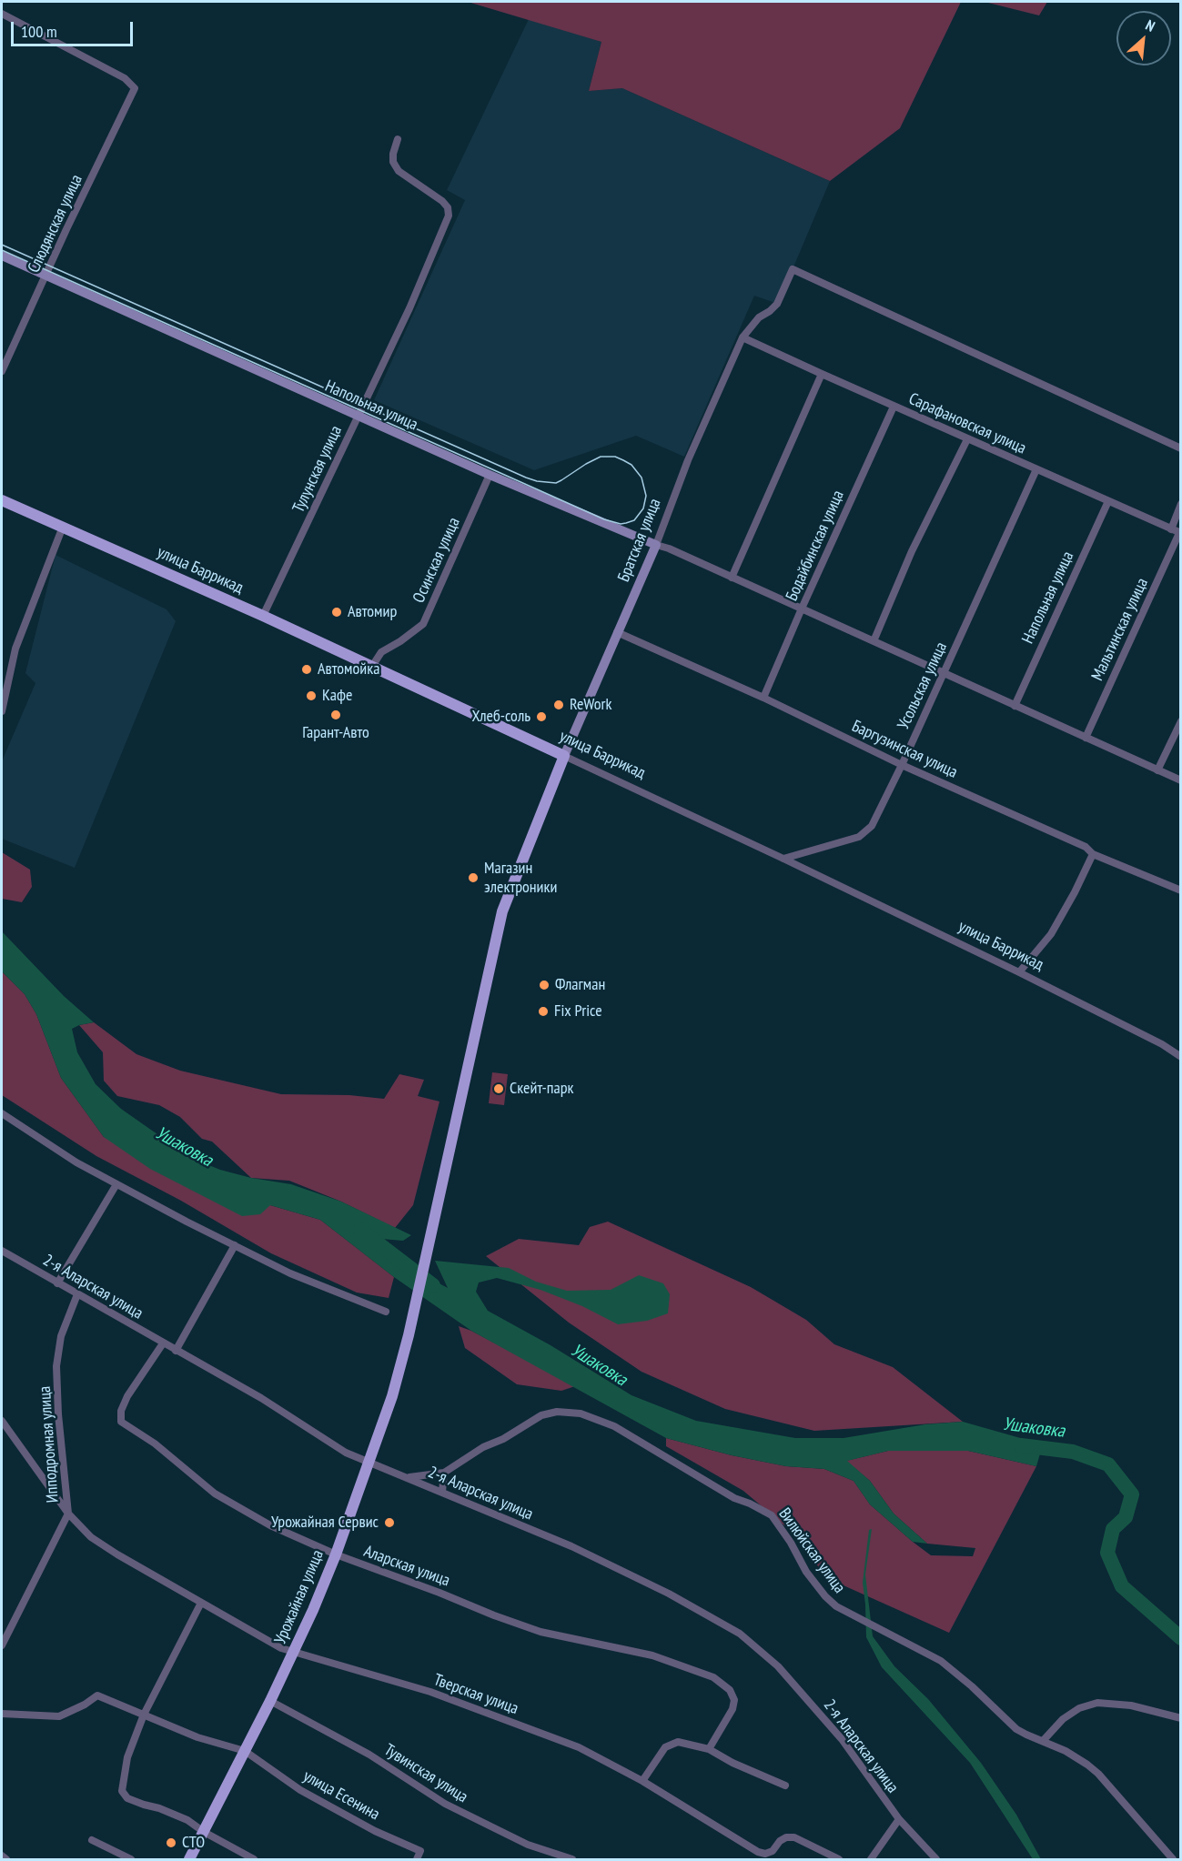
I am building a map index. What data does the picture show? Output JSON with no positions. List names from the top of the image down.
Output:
{
  "streets": {
    "main road": ["улица Баррикад", "Урожайная улица"],
    "street": [
      "Слюдянская улица",
      "Напольная улица",
      "Сарафановская улица",
      "Тулунская улица",
      "Братская улица",
      "Бодайбинская улица",
      "Осинская улица",
      "Мальтинская улица",
      "Усольская улица",
      "Баргузинская улица",
      "2-я Аларская улица",
      "Ипподромная улица",
      "Вилюйская улица",
      "Аларская улица",
      "Тверская улица",
      "Тувинская улица",
      "улица Есенина"
    ]
  },
  "crossings": [
    ["Слюдянская улица", "Напольная улица"],
    ["Напольная улица", "Сарафановская улица"],
    ["Напольная улица", "Тулунская улица"],
    ["Напольная улица", "Братская улица"],
    ["Напольная улица", "Бодайбинская улица"],
    ["Напольная улица", "Осинская улица"],
    ["Напольная улица", "Мальтинская улица"],
    ["Напольная улица", "Усольская улица"],
    ["Сарафановская улица", "Братская улица"],
    ["Сарафановская улица", "Бодайбинская улица"],
    ["Сарафановская улица", "Мальтинская улица"],
    ["Сарафановская улица", "Усольская улица"],
    ["Тулунская улица", "улица Баррикад"],
    ["Братская улица", "улица Баррикад"],
    ["Братская улица", "Баргузинская улица"],
    ["Братская улица", "Урожайная улица"],
    ["Бодайбинская улица", "Баргузинская улица"],
    ["Осинская улица", "улица Баррикад"],
    ["улица Баррикад", "Усольская улица"],
    ["улица Баррикад", "Урожайная улица"],
    ["Усольская улица", "Баргузинская улица"],
    ["2-я Аларская улица", "Ипподромная улица"],
    ["2-я Аларская улица", "Аларская улица"],
    ["2-я Аларская улица", "Урожайная улица"],
    ["Ипподромная улица", "Тверская улица"],
    ["Аларская улица", "Урожайная улица"],
    ["Урожайная улица", "Тверская улица"],
    ["Урожайная улица", "Тувинская улица"],
    ["Урожайная улица", "улица Есенина"]
  ],
  "water": ["Ушаковка"],
  "places": [
    "Автомир",
    "Автомойка",
    "Кафе",
    "ReWork",
    "Гарант-Авто",
    "Хлеб-соль",
    "Магазин электроники",
    "Флагман",
    "Fix Price",
    "Скейт-парк",
    "Урожайная Сервис",
    "СТО"
  ],
  "scale_bar": "100 m",
  "north": "top right"
}
